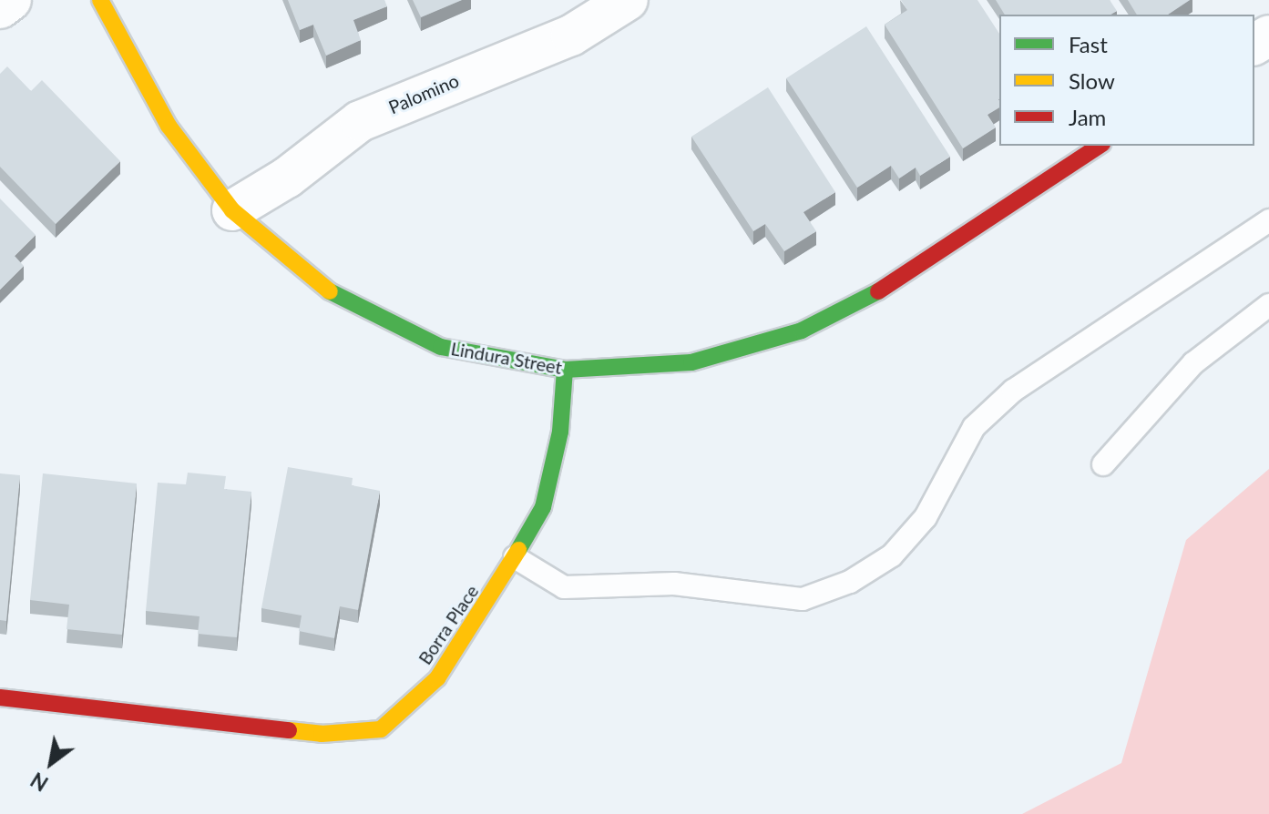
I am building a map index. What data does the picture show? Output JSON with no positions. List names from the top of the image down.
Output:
{
  "streets": {
    "street": ["Palomino", "Lindura Street", "Borra Place"]
  },
  "crossings": [
    ["Palomino", "Lindura Street"],
    ["Lindura Street", "Borra Place"]
  ],
  "legend": ["Fast", "Slow", "Jam"],
  "north": "bottom left"
}
